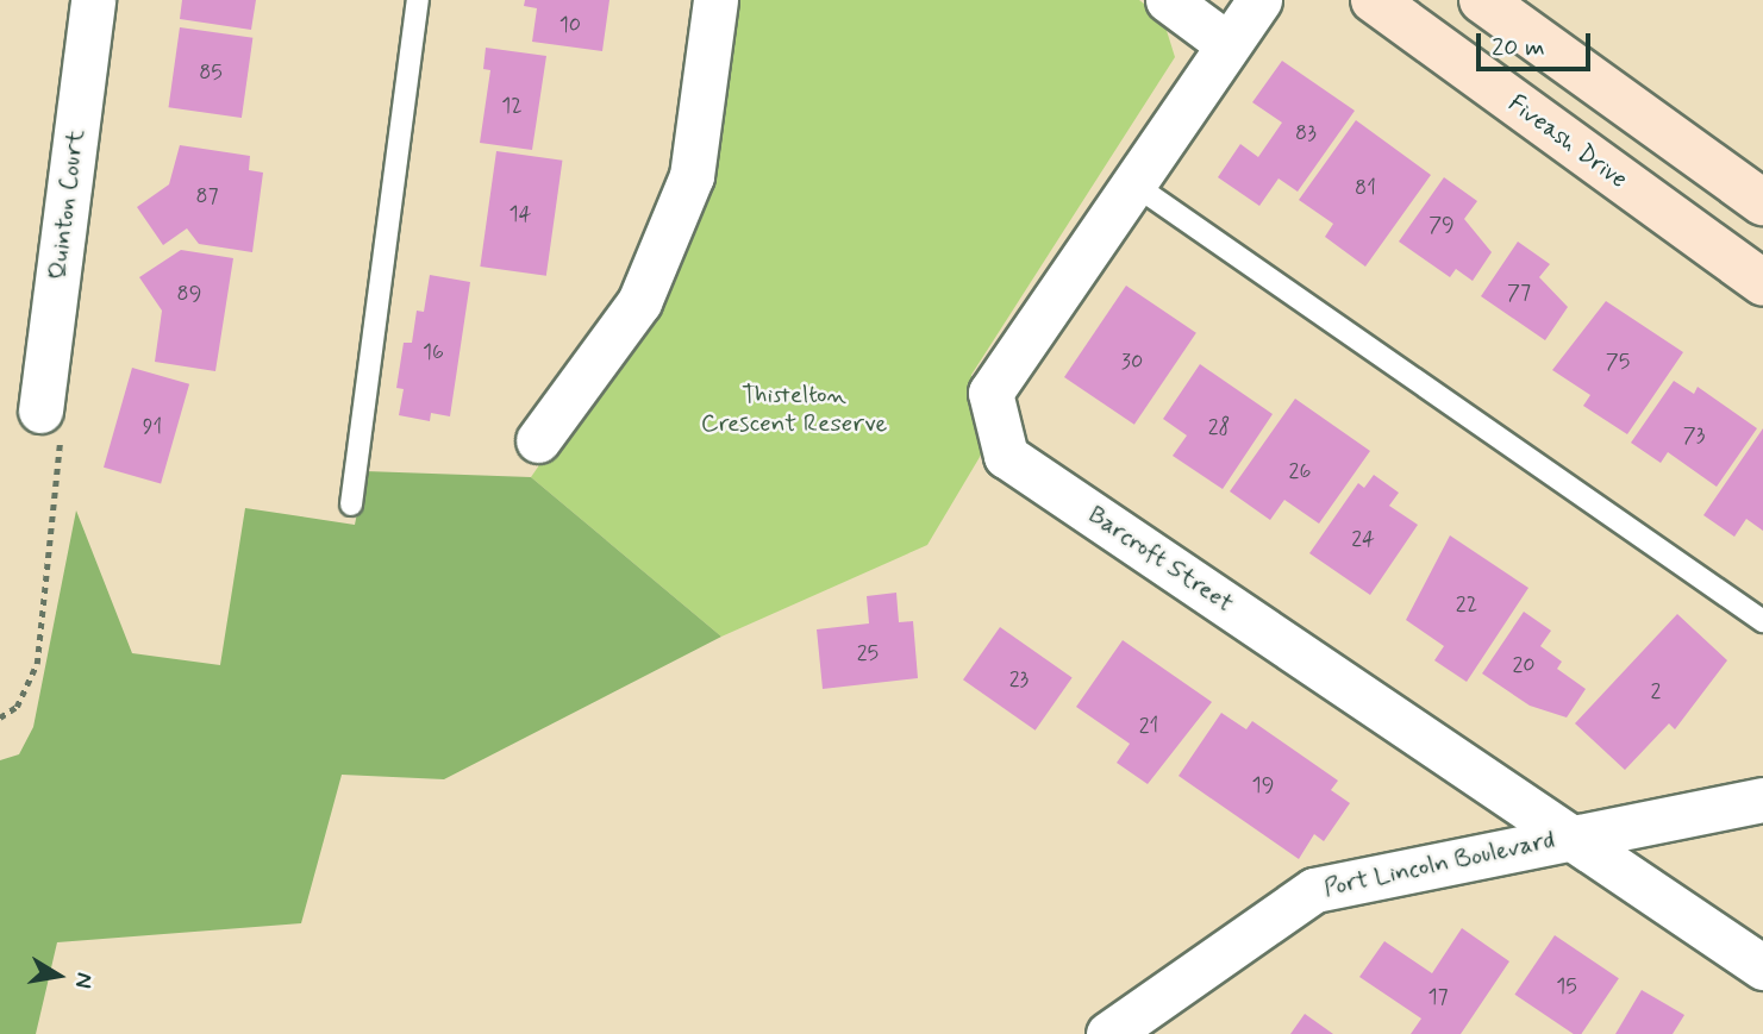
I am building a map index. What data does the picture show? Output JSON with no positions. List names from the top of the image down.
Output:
{
  "streets": {
    "main road": ["Fiveash Drive"],
    "street": ["Quinton Court", "Barcroft Street", "Port Lincoln Boulevard"]
  },
  "crossings": [
    ["Barcroft Street", "Port Lincoln Boulevard"]
  ],
  "parks": ["Thistelton Crescent Reserve"],
  "house_numbers": [
    "10",
    "85",
    "12",
    "83",
    "81",
    "87",
    "14",
    "79",
    "77",
    "89",
    "16",
    "30",
    "75",
    "91",
    "28",
    "73",
    "26",
    "24",
    "22",
    "25",
    "20",
    "23",
    "2",
    "21",
    "19",
    "15",
    "17"
  ],
  "scale_bar": "20 m",
  "north": "right"
}
